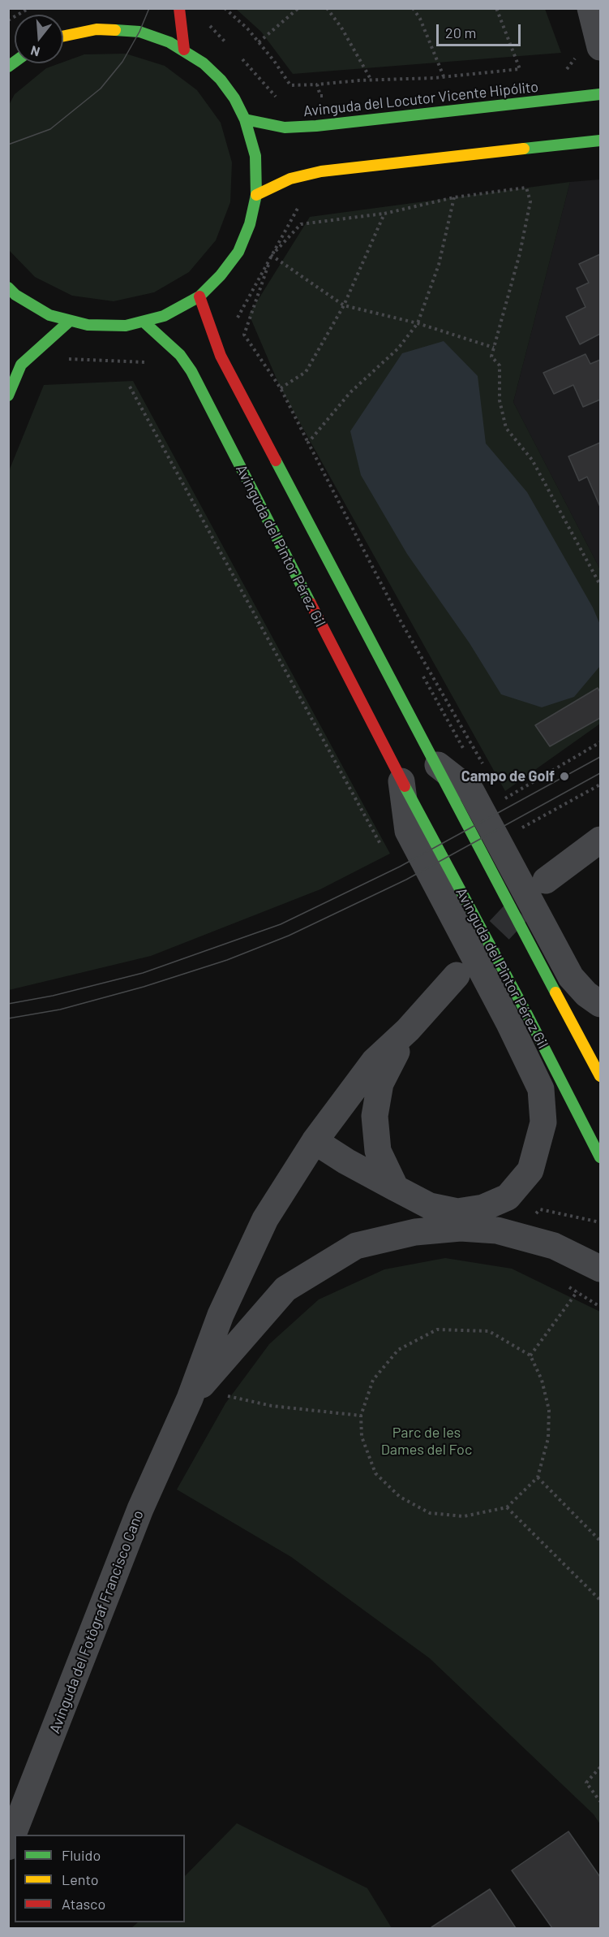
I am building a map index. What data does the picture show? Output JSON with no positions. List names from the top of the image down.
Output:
{
  "streets": {
    "main road": ["Avinguda del Locutor Vicente Hipólito", "Avinguda del Pintor Pérez Gil"],
    "street": ["Avinguda del Fotògraf Francisco Cano"]
  },
  "crossings": [
    ["Avinguda del Pintor Pérez Gil", "Avinguda del Fotògraf Francisco Cano"]
  ],
  "parks": ["Parc de les Dames del Foc"],
  "places": ["Campo de Golf"],
  "legend": ["Fluido", "Lento", "Atasco"],
  "scale_bar": "20 m",
  "north": "bottom"
}
